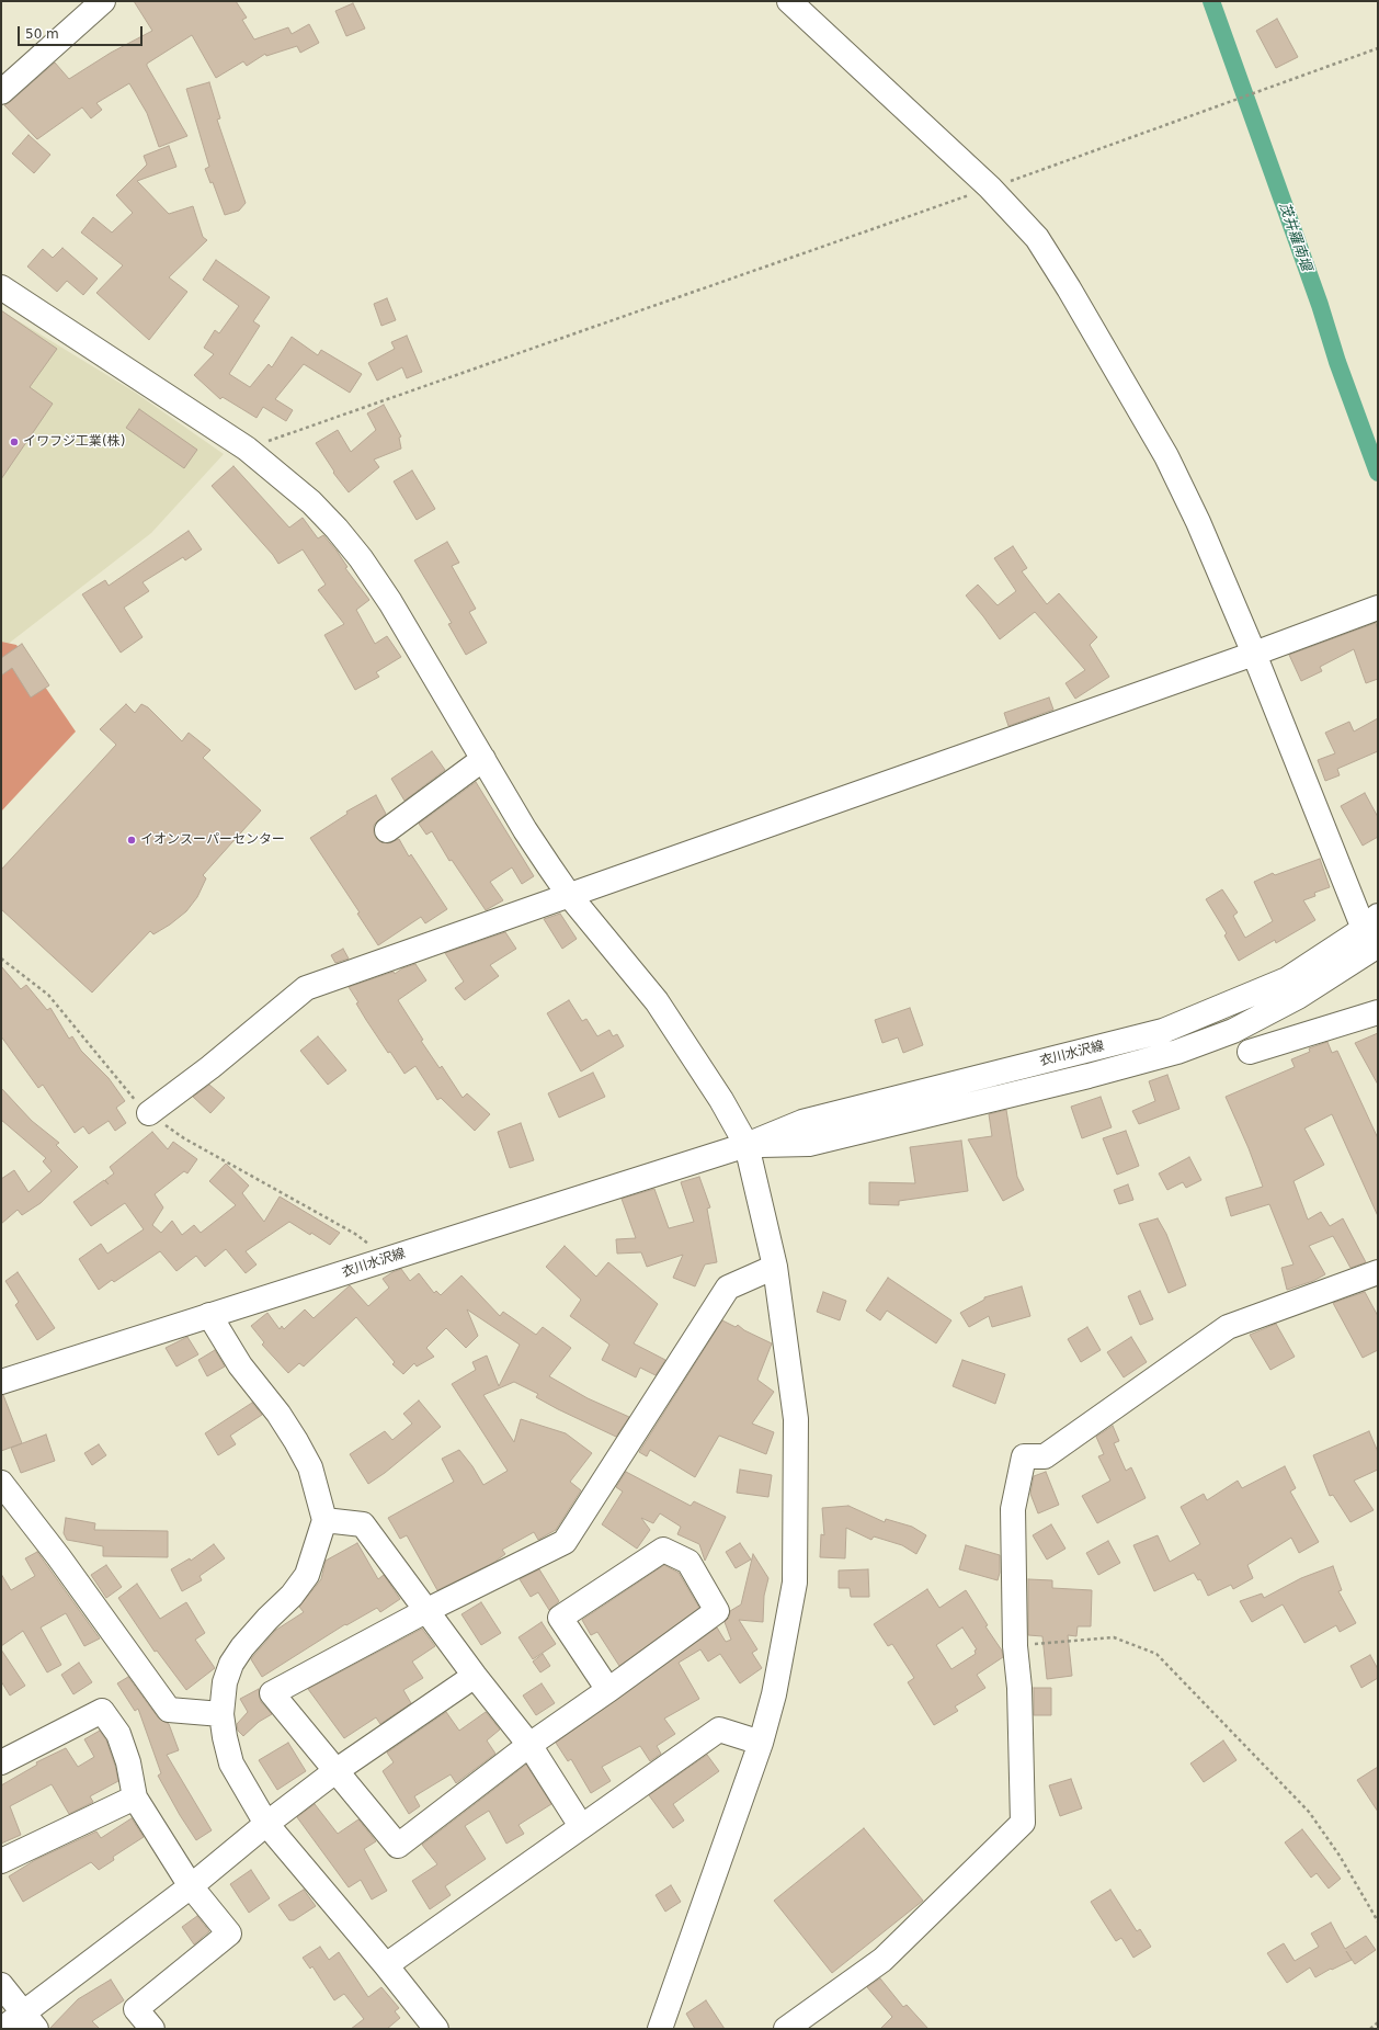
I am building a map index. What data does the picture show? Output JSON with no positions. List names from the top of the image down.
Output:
{
  "streets": {
    "street": ["衣川水沢線"]
  },
  "water": ["茂井羅南堰"],
  "places": ["イワフジ工業(株)", "イオンスーパーセンター"],
  "scale_bar": "50 m"
}
